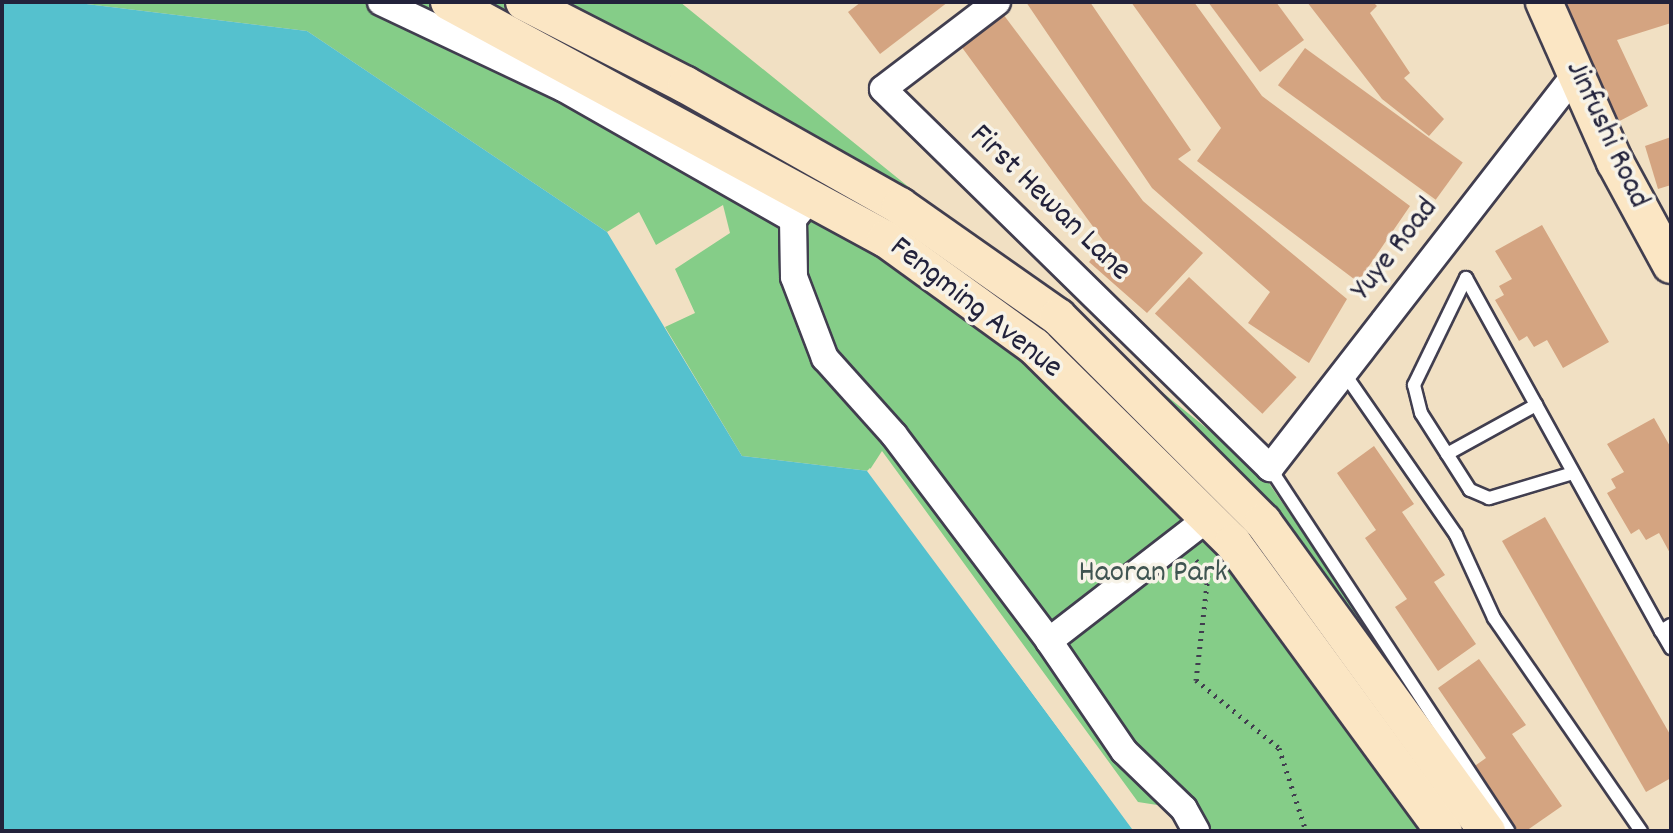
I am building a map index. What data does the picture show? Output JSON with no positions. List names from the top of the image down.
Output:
{
  "streets": {
    "main road": ["Jinfushi Road", "Fengming Avenue"],
    "street": ["First Hewan Lane", "Yuye Road"]
  },
  "crossings": [
    ["Jinfushi Road", "Yuye Road"],
    ["First Hewan Lane", "Yuye Road"]
  ],
  "parks": ["Haoran Park"]
}
